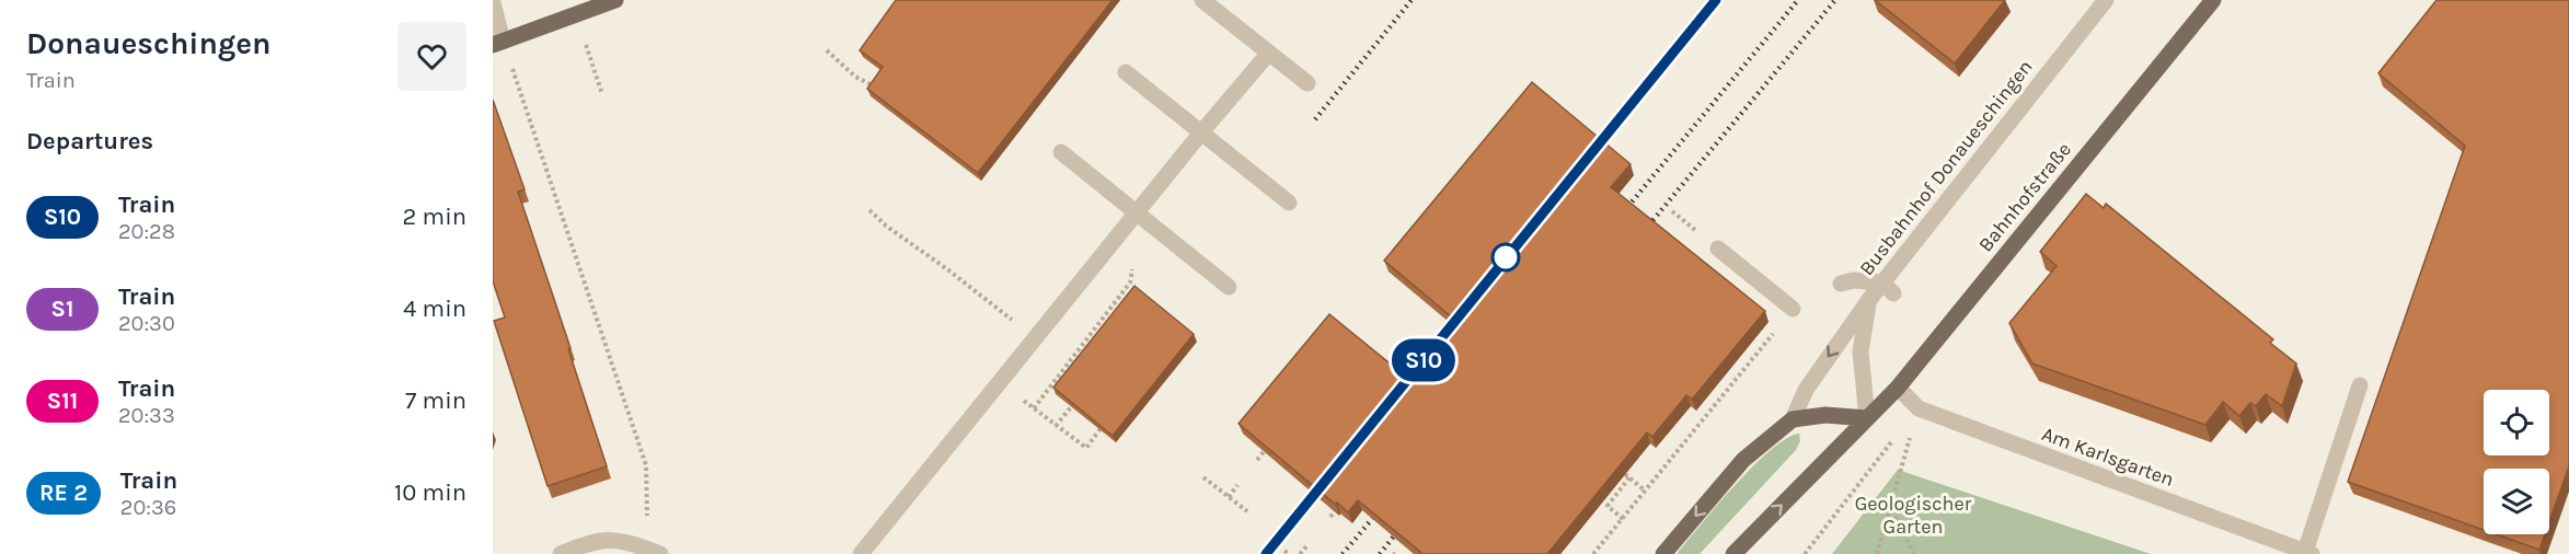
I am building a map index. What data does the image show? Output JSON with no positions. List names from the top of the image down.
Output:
{
  "streets": {
    "main road": ["Bahnhofstraße"],
    "street": ["Busbahnhof Donaueschingen", "Am Karlsgarten"]
  },
  "crossings": [
    ["Busbahnhof Donaueschingen", "Bahnhofstraße"],
    ["Bahnhofstraße", "Am Karlsgarten"]
  ],
  "parks": ["Geologischer Garten"],
  "page": {
    "heading": [
      ["Donaueschingen", "Train"],
      "Departures"
    ],
    "on_map": "S10",
    "list": [
      {
        "mark": "S10",
        "name": "Train",
        "note": "20:28",
        "value": "2 min"
      },
      {
        "mark": "S1",
        "name": "Train",
        "note": "20:30",
        "value": "4 min"
      },
      {
        "mark": "S11",
        "name": "Train",
        "note": "20:33",
        "value": "7 min"
      },
      {
        "mark": "RE 2",
        "name": "Train",
        "note": "20:36",
        "value": "10 min"
      }
    ]
  }
}
